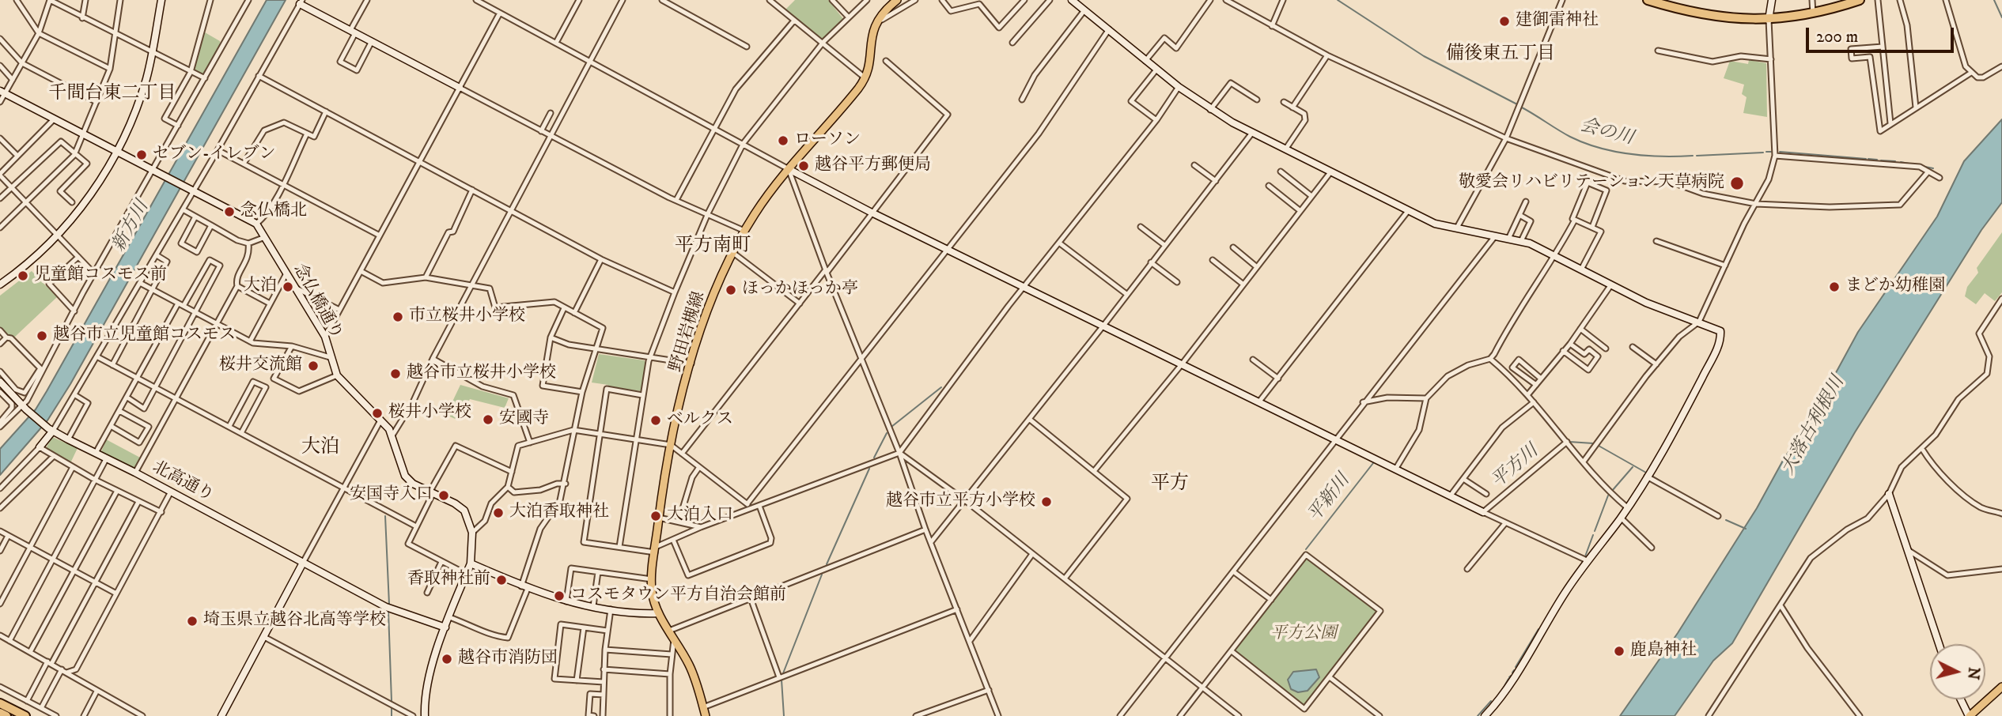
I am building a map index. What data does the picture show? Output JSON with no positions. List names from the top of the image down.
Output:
{
  "streets": {
    "main road": ["野田岩槻線"],
    "street": ["念仏橋通り", "北高通り"]
  },
  "districts": [
    "備後東五丁目",
    "千間台東二丁目",
    "平方南町",
    "大泊",
    "平方"
  ],
  "water": [
    "会の川",
    "新方川",
    "大落古利根川",
    "平方川",
    "平新川"
  ],
  "parks": ["平方公園"],
  "places": [
    "建御雷神社",
    "ローソン",
    "セブン-イレブン",
    "越谷平方郵便局",
    "敬愛会リハビリテーション天草病院",
    "念仏橋北",
    "児童館コスモス前",
    "大泊",
    "まどか幼稚園",
    "ほっかほっか亭",
    "市立桜井小学校",
    "越谷市立児童館コスモス",
    "桜井交流館",
    "越谷市立桜井小学校",
    "桜井小学校",
    "安國寺",
    "ベルクス",
    "安国寺入口",
    "越谷市立平方小学校",
    "大泊香取神社",
    "大泊入口",
    "香取神社前",
    "コスモタウン平方自治会館前",
    "埼玉県立越谷北高等学校",
    "鹿島神社",
    "越谷市消防団"
  ],
  "scale_bar": "200 m",
  "north": "right"
}
